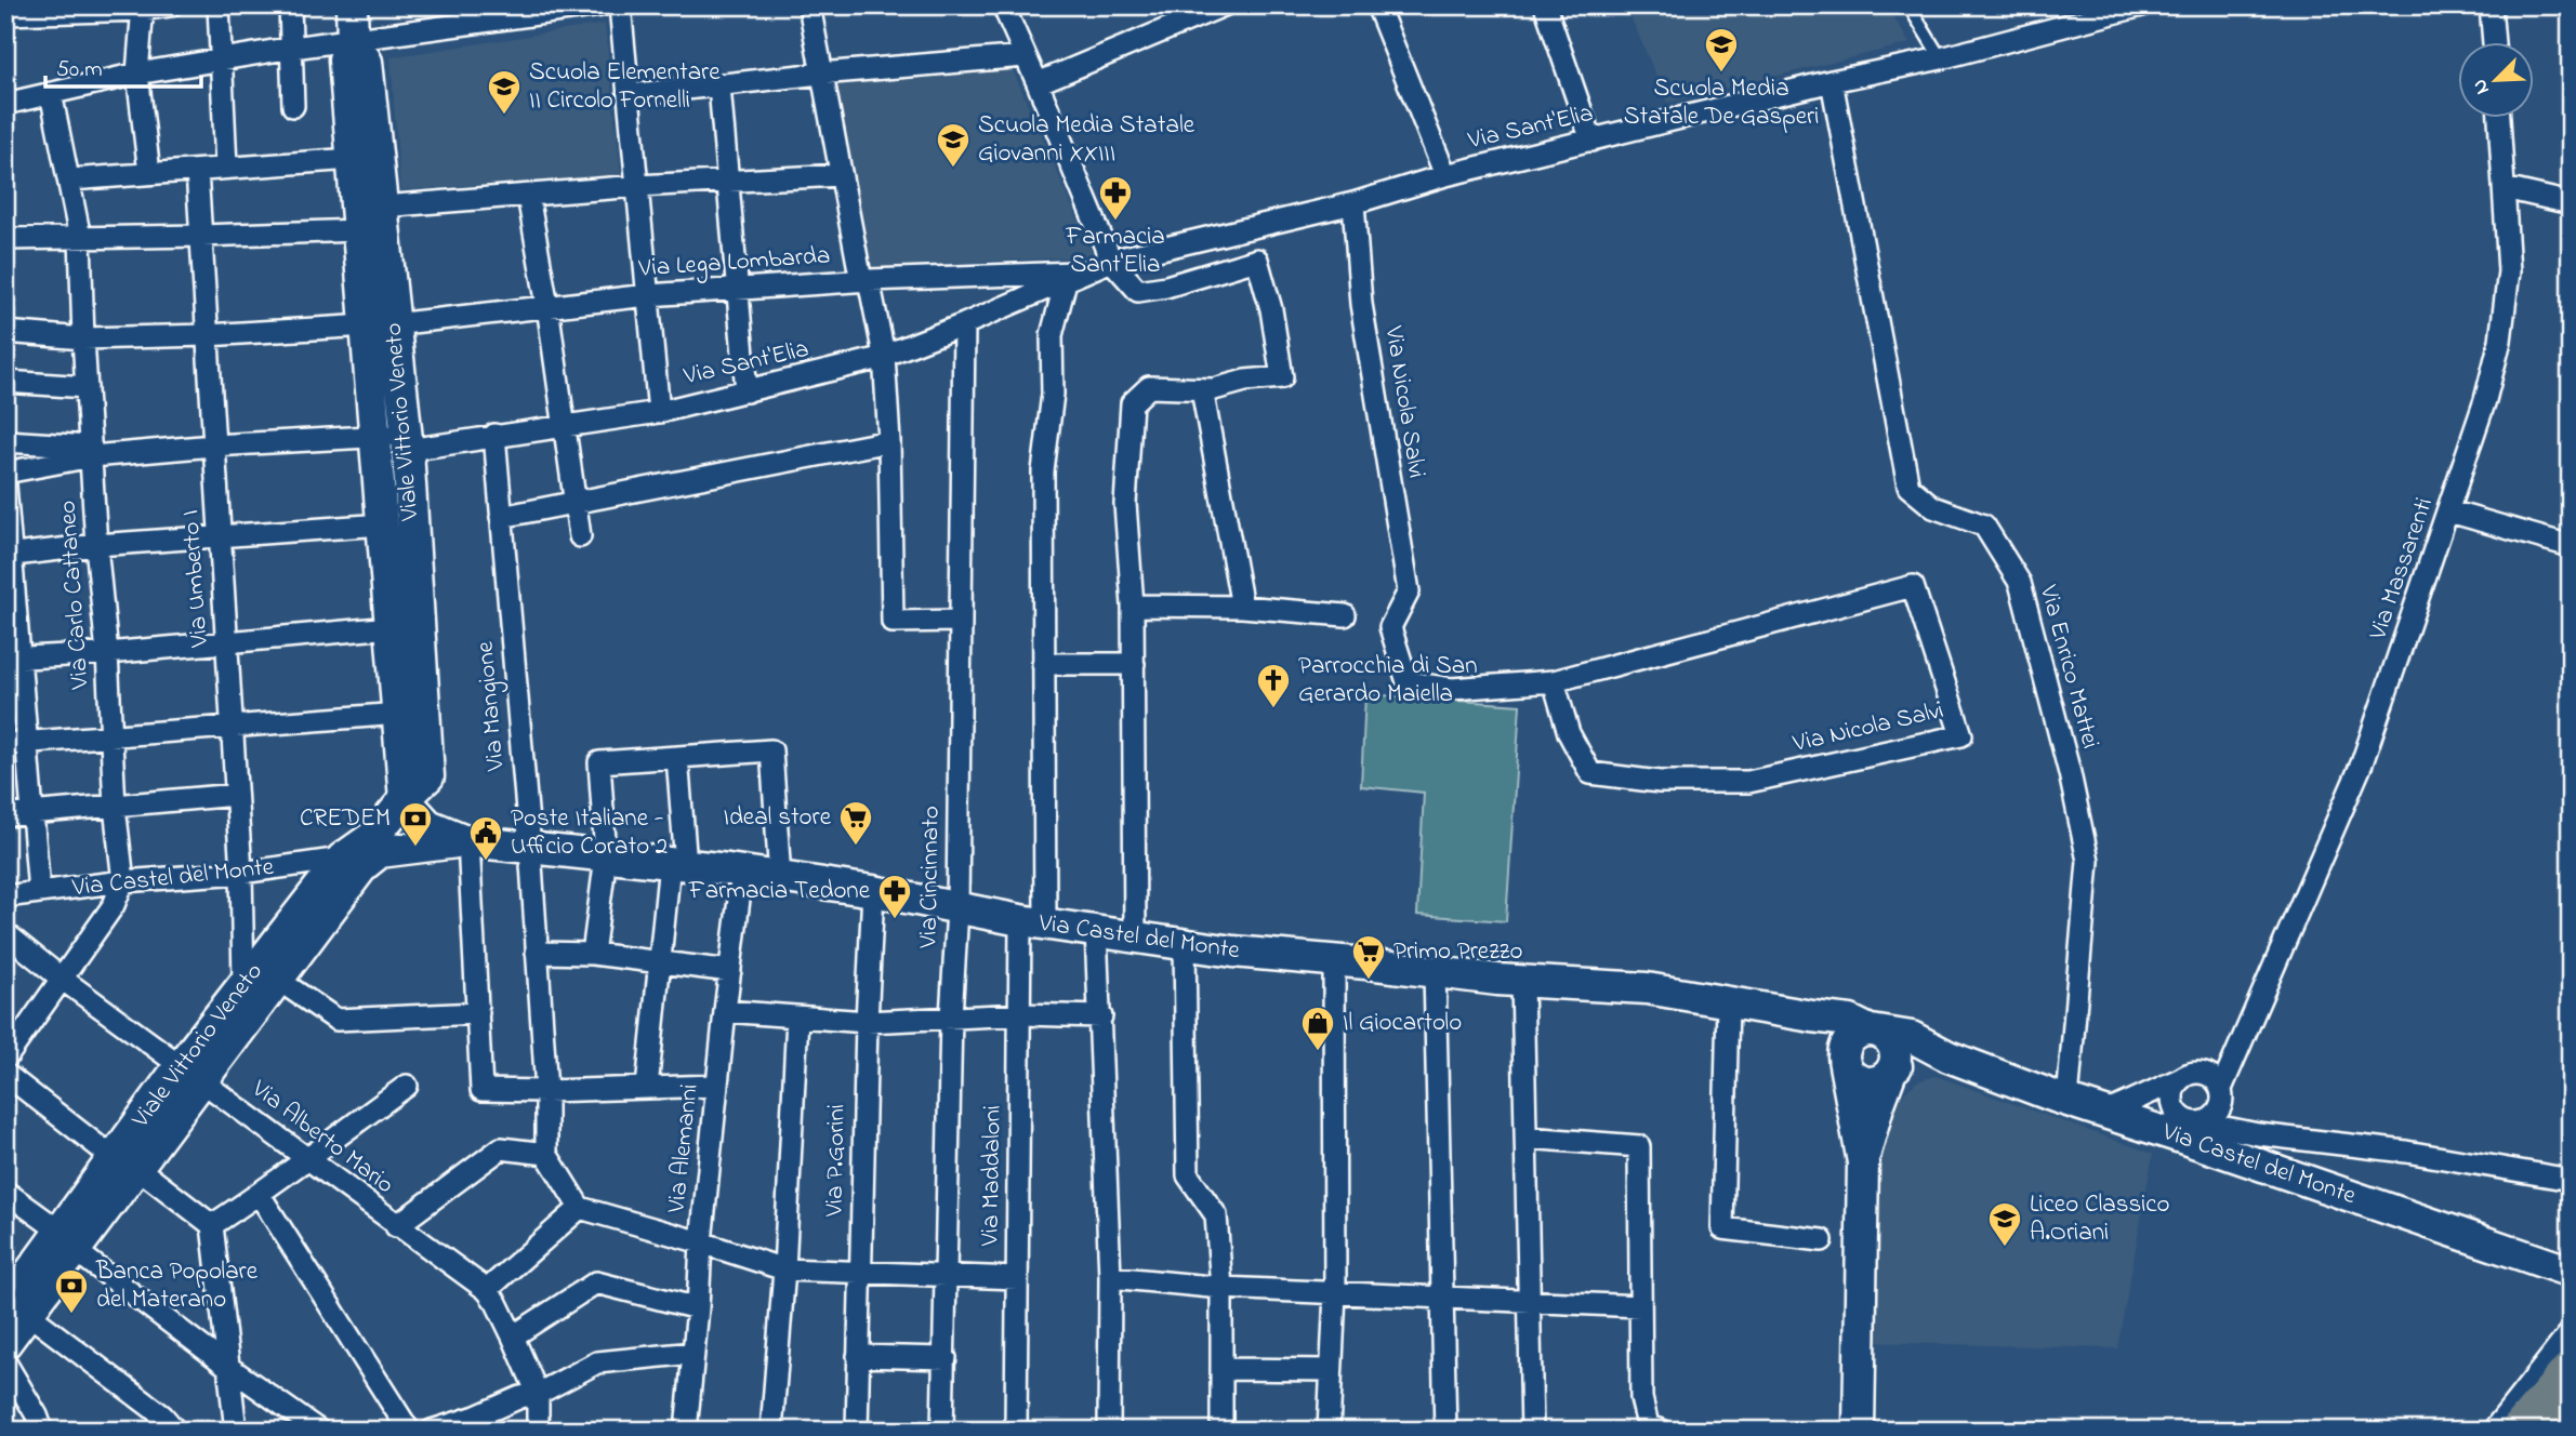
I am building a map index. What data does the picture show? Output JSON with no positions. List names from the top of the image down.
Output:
{
  "streets": {
    "main road": ["Viale Vittorio Veneto", "Via Castel del Monte"],
    "street": [
      "Via Sant'Elia",
      "Via Lega Lombarda",
      "Via Nicola Salvi",
      "Via Massarenti",
      "Via Umberto I",
      "Via Carlo Cattaneo",
      "Via Enrico Mattei",
      "Via Mangione",
      "Via Cincinnato",
      "Via Alberto Mario",
      "Via Alemanni",
      "Via P.Gorini",
      "Via Maddaloni"
    ]
  },
  "crossings": [
    ["Via Sant'Elia", "Via Lega Lombarda"],
    ["Via Sant'Elia", "Via Nicola Salvi"],
    ["Via Sant'Elia", "Viale Vittorio Veneto"],
    ["Via Sant'Elia", "Via Umberto I"],
    ["Via Sant'Elia", "Via Carlo Cattaneo"],
    ["Via Sant'Elia", "Via Enrico Mattei"],
    ["Via Sant'Elia", "Via Mangione"],
    ["Via Sant'Elia", "Via Cincinnato"],
    ["Via Sant'Elia", "Via Maddaloni"],
    ["Via Lega Lombarda", "Viale Vittorio Veneto"],
    ["Via Lega Lombarda", "Via Umberto I"],
    ["Via Lega Lombarda", "Via Carlo Cattaneo"],
    ["Via Lega Lombarda", "Via Maddaloni"],
    ["Viale Vittorio Veneto", "Via Umberto I"],
    ["Viale Vittorio Veneto", "Via Castel del Monte"],
    ["Viale Vittorio Veneto", "Via Alberto Mario"],
    ["Via Massarenti", "Via Castel del Monte"],
    ["Via Umberto I", "Via Castel del Monte"],
    ["Via Carlo Cattaneo", "Via Castel del Monte"],
    ["Via Enrico Mattei", "Via Castel del Monte"],
    ["Via Mangione", "Via Castel del Monte"],
    ["Via Cincinnato", "Via Castel del Monte"],
    ["Via Castel del Monte", "Via Alemanni"],
    ["Via Castel del Monte", "Via P.Gorini"],
    ["Via Castel del Monte", "Via Maddaloni"]
  ],
  "places": {
    "school or university": [
      "Scuola Media Statale De Gasperi",
      "Scuola Elementare II Circolo Fornelli",
      "Scuola Media Statale Giovanni XXIII",
      "Liceo Classico A.Oriani"
    ],
    "pharmacy": ["Farmacia Sant'Elia", "Farmacia Tedone"],
    "church": ["Parrocchia di San Gerardo Maiella"],
    "supermarket": ["Ideal store", "Primo Prezzo"],
    "bank": ["CREDEM", "Banca Popolare del Materano"],
    "public building": ["Poste Italiane - Ufficio Corato 2"],
    "shop": ["Il Giocartolo"]
  },
  "scale_bar": "50 m",
  "north": "bottom left"
}
